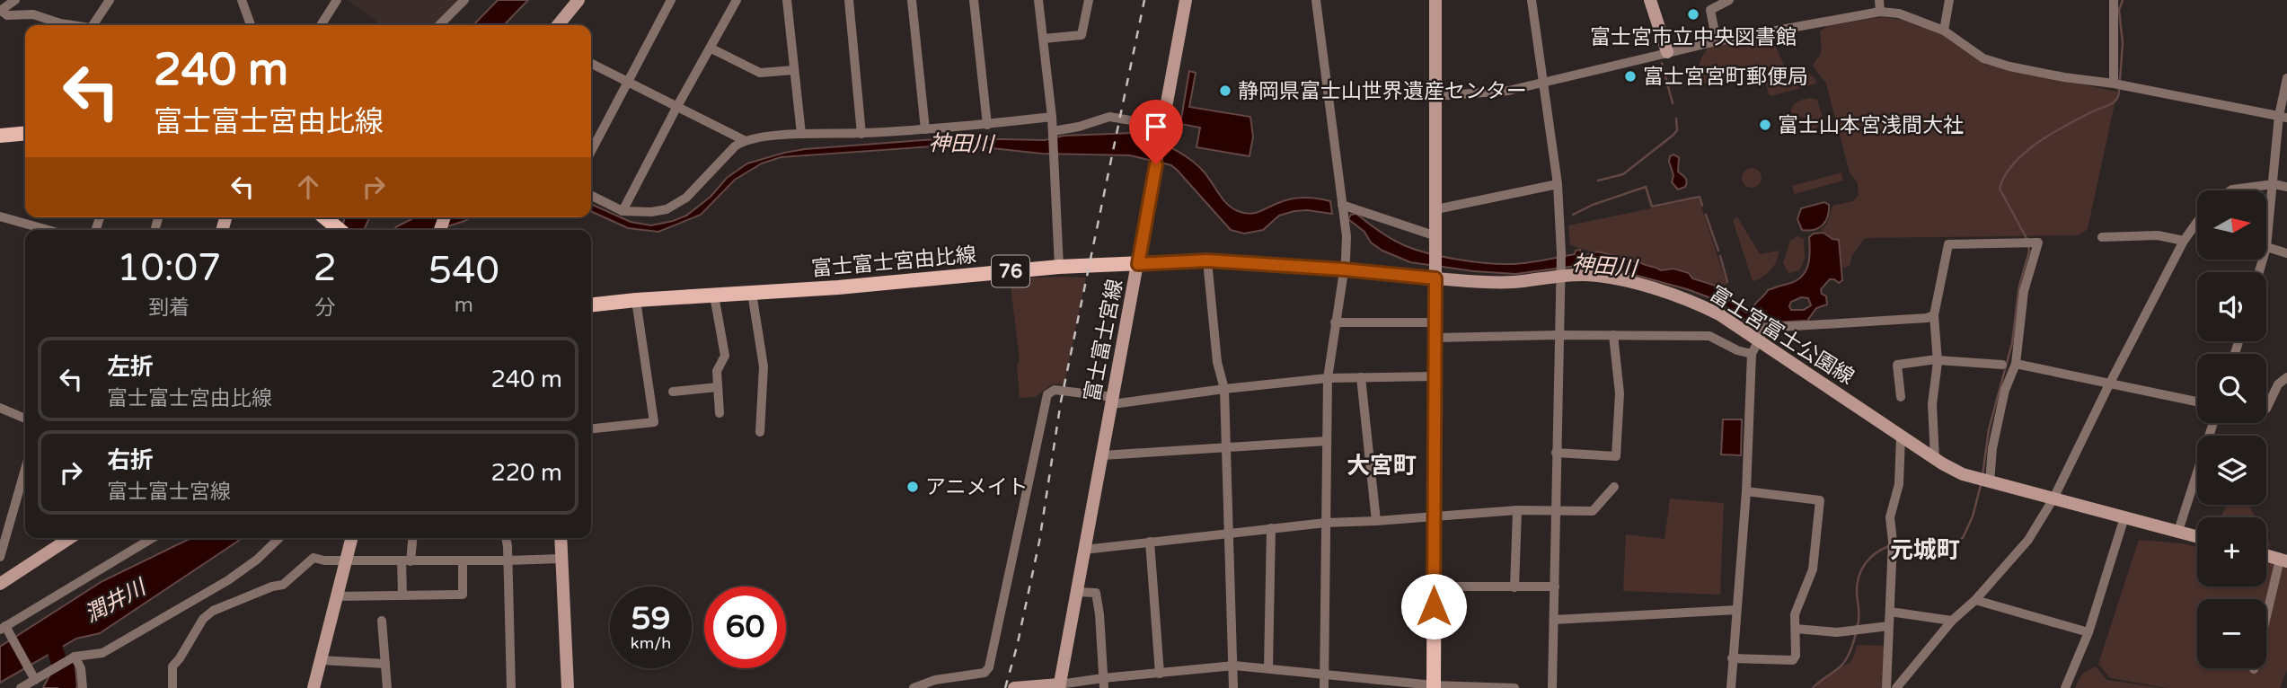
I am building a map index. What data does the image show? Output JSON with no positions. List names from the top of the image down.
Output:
{
  "streets": {
    "main road": [
      "富士富士宮由比線",
      "76",
      "富士宮富士公園線",
      "富士富士宮線"
    ]
  },
  "crossings": [
    ["富士富士宮由比線", "富士宮富士公園線"],
    ["富士富士宮由比線", "富士富士宮線"]
  ],
  "districts": ["大宮町", "元城町"],
  "water": ["神田川", "潤井川"],
  "places": [
    "富士宮市立中央図書館",
    "富士宮宮町郵便局",
    "静岡県富士山世界遺産センター",
    "富士山本宮浅間大社",
    "アニメイト"
  ],
  "north": "right",
  "page": {
    "turn": ["240 m", "富士富士宮由比線"],
    "map_buttons": ["+", "−"],
    "eta": [
      "10:07",
      "到着",
      "2",
      "分",
      "540",
      "m"
    ],
    "list": [
      {
        "name": "左折",
        "note": "富士富士宮由比線",
        "value": "240 m"
      },
      {
        "name": "右折",
        "note": "富士富士宮線",
        "value": "220 m"
      }
    ],
    "speed": "59 km/h",
    "limit": "60"
  }
}
